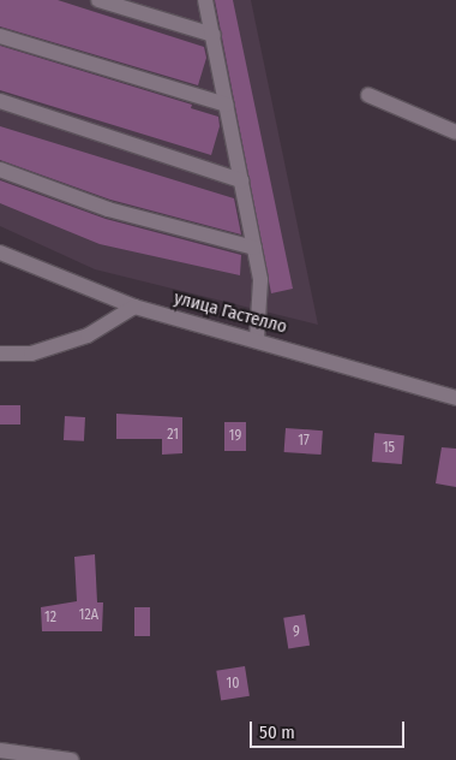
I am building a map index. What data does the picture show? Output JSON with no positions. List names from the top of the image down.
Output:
{
  "streets": {
    "street": ["улица Гастелло"]
  },
  "house_numbers": [
    "21",
    "19",
    "17",
    "15",
    "12А",
    "12",
    "9",
    "10"
  ],
  "scale_bar": "50 m"
}
